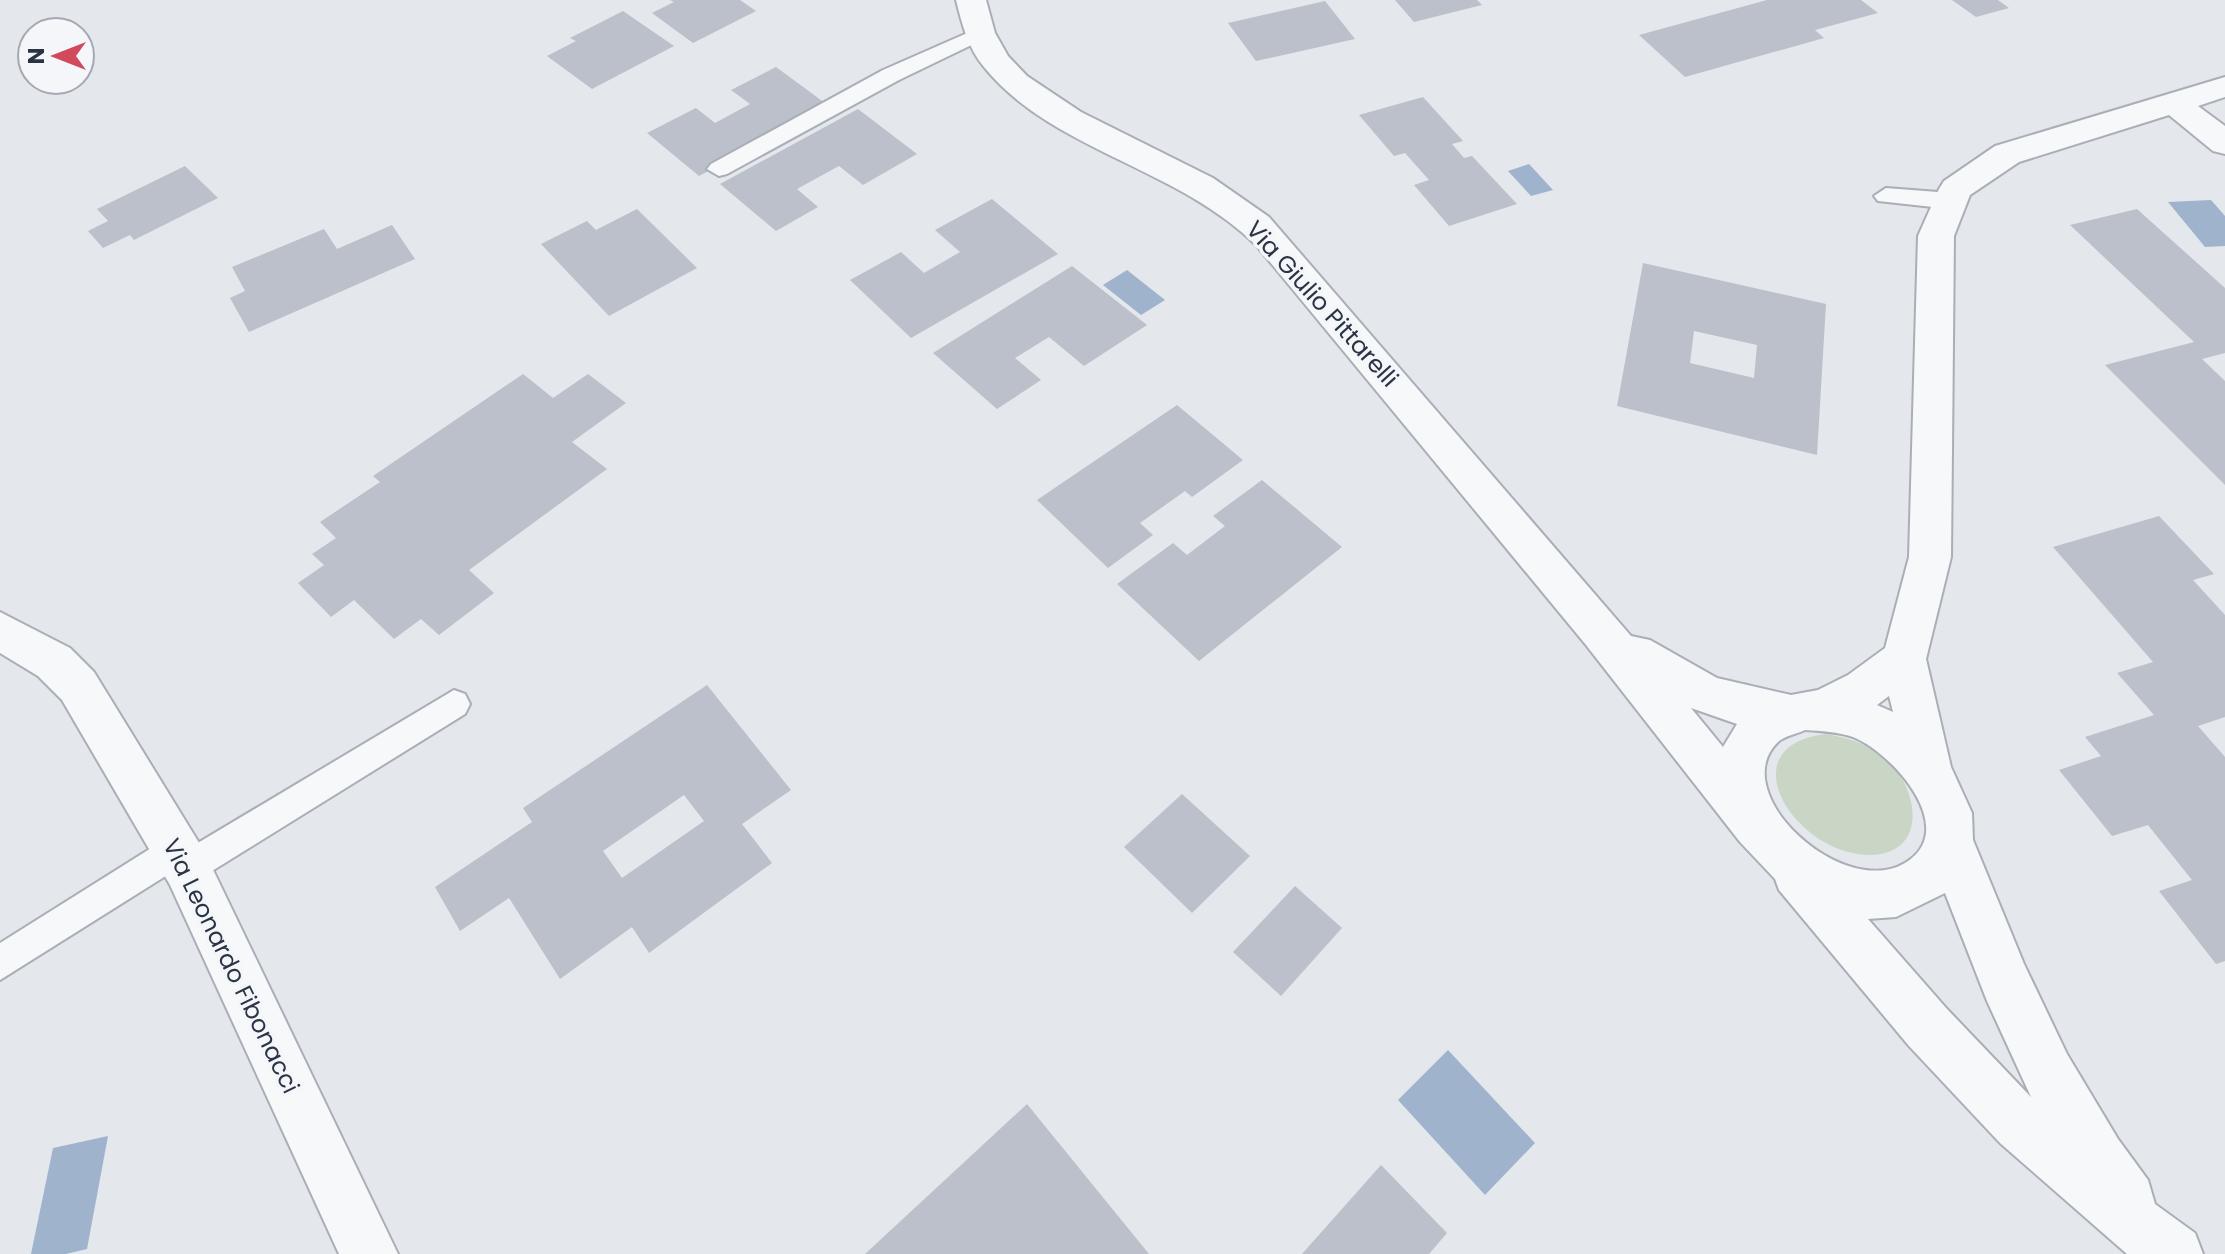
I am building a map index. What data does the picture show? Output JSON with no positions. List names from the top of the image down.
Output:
{
  "streets": {
    "street": ["Via Giulio Pittarelli", "Via Leonardo Fibonacci"]
  },
  "north": "left"
}
